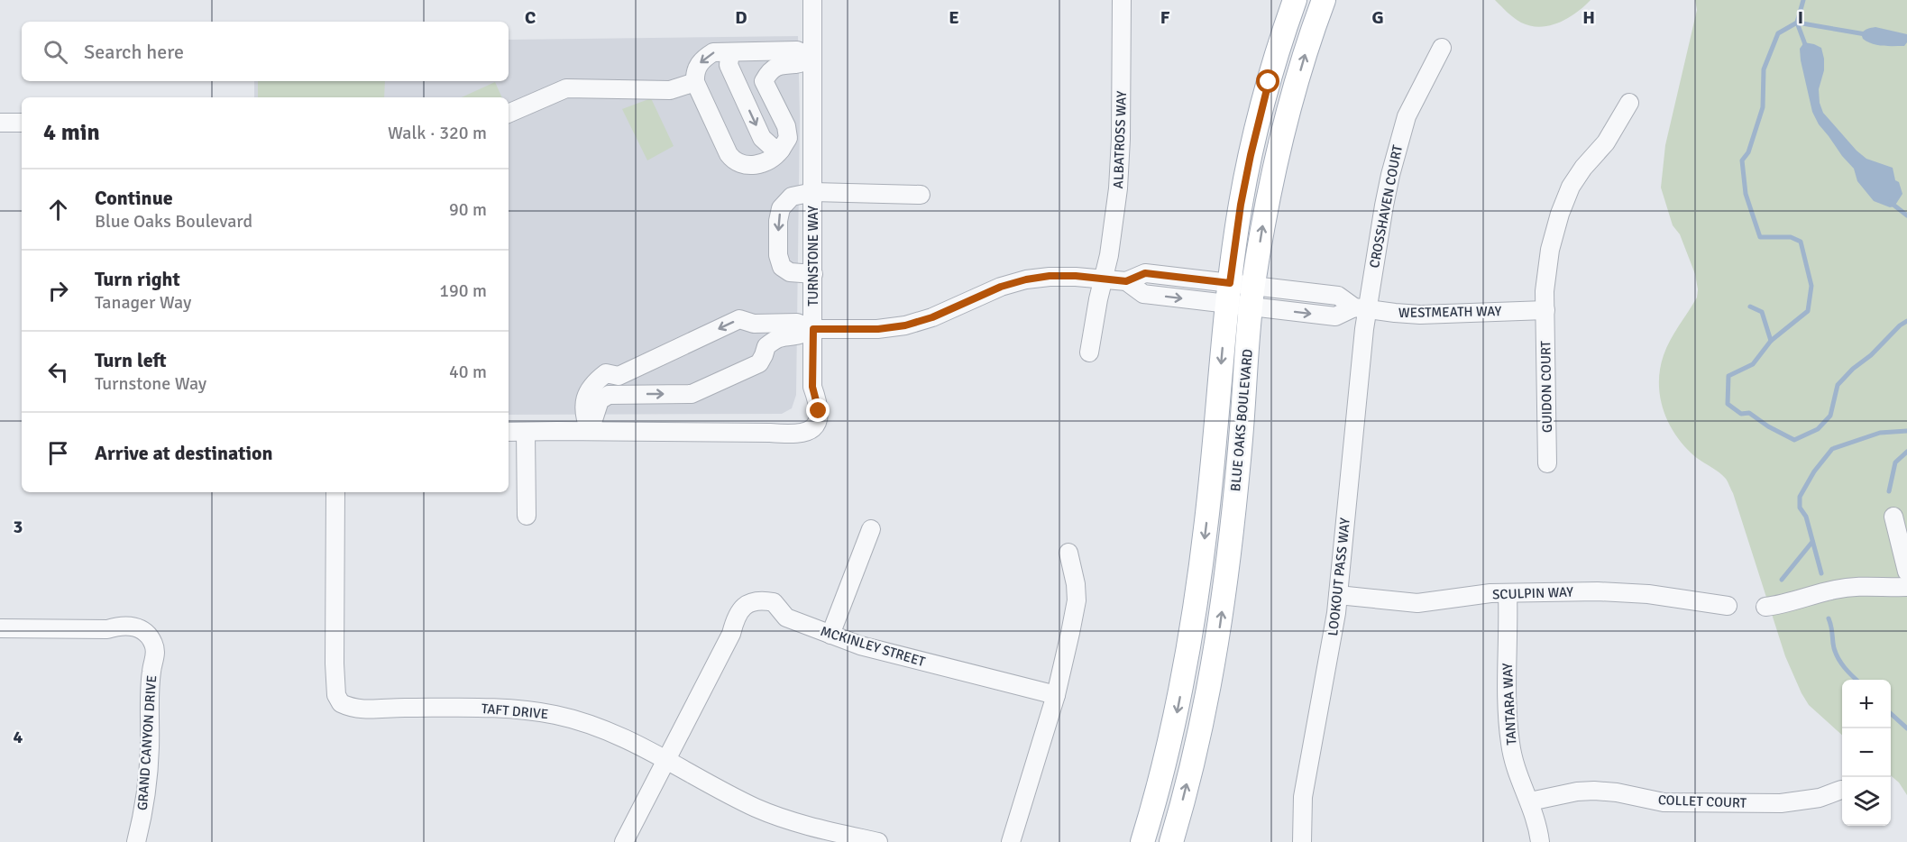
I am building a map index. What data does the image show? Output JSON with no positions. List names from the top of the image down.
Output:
{
  "streets": {
    "main road": ["BLUE OAKS BOULEVARD"],
    "street": [
      "ALBATROSS WAY",
      "CROSSHAVEN COURT",
      "TURNSTONE WAY",
      "WESTMEATH WAY",
      "GUIDON COURT",
      "LOOKOUT PASS WAY",
      "SCULPIN WAY",
      "MCKINLEY STREET",
      "TANTARA WAY",
      "TAFT DRIVE",
      "GRAND CANYON DRIVE",
      "COLLET COURT"
    ]
  },
  "crossings": [
    ["ALBATROSS WAY", "WESTMEATH WAY"],
    ["CROSSHAVEN COURT", "WESTMEATH WAY"],
    ["CROSSHAVEN COURT", "LOOKOUT PASS WAY"],
    ["WESTMEATH WAY", "GUIDON COURT"],
    ["WESTMEATH WAY", "BLUE OAKS BOULEVARD"],
    ["WESTMEATH WAY", "LOOKOUT PASS WAY"],
    ["LOOKOUT PASS WAY", "SCULPIN WAY"],
    ["SCULPIN WAY", "TANTARA WAY"],
    ["MCKINLEY STREET", "TAFT DRIVE"],
    ["TANTARA WAY", "COLLET COURT"]
  ],
  "page": {
    "search": "Search here",
    "heading": ["4 min", "Walk · 320 m"],
    "list": [
      ["Continue", "Blue Oaks Boulevard", "90 m"],
      ["Turn right", "Tanager Way", "190 m"],
      ["Turn left", "Turnstone Way", "40 m"],
      "Arrive at destination"
    ],
    "map_buttons": ["+", "−"]
  },
  "grid": {
    "columns": [
      "C",
      "D",
      "E",
      "F",
      "G",
      "H",
      "I"
    ],
    "rows": ["3", "4"]
  }
}
